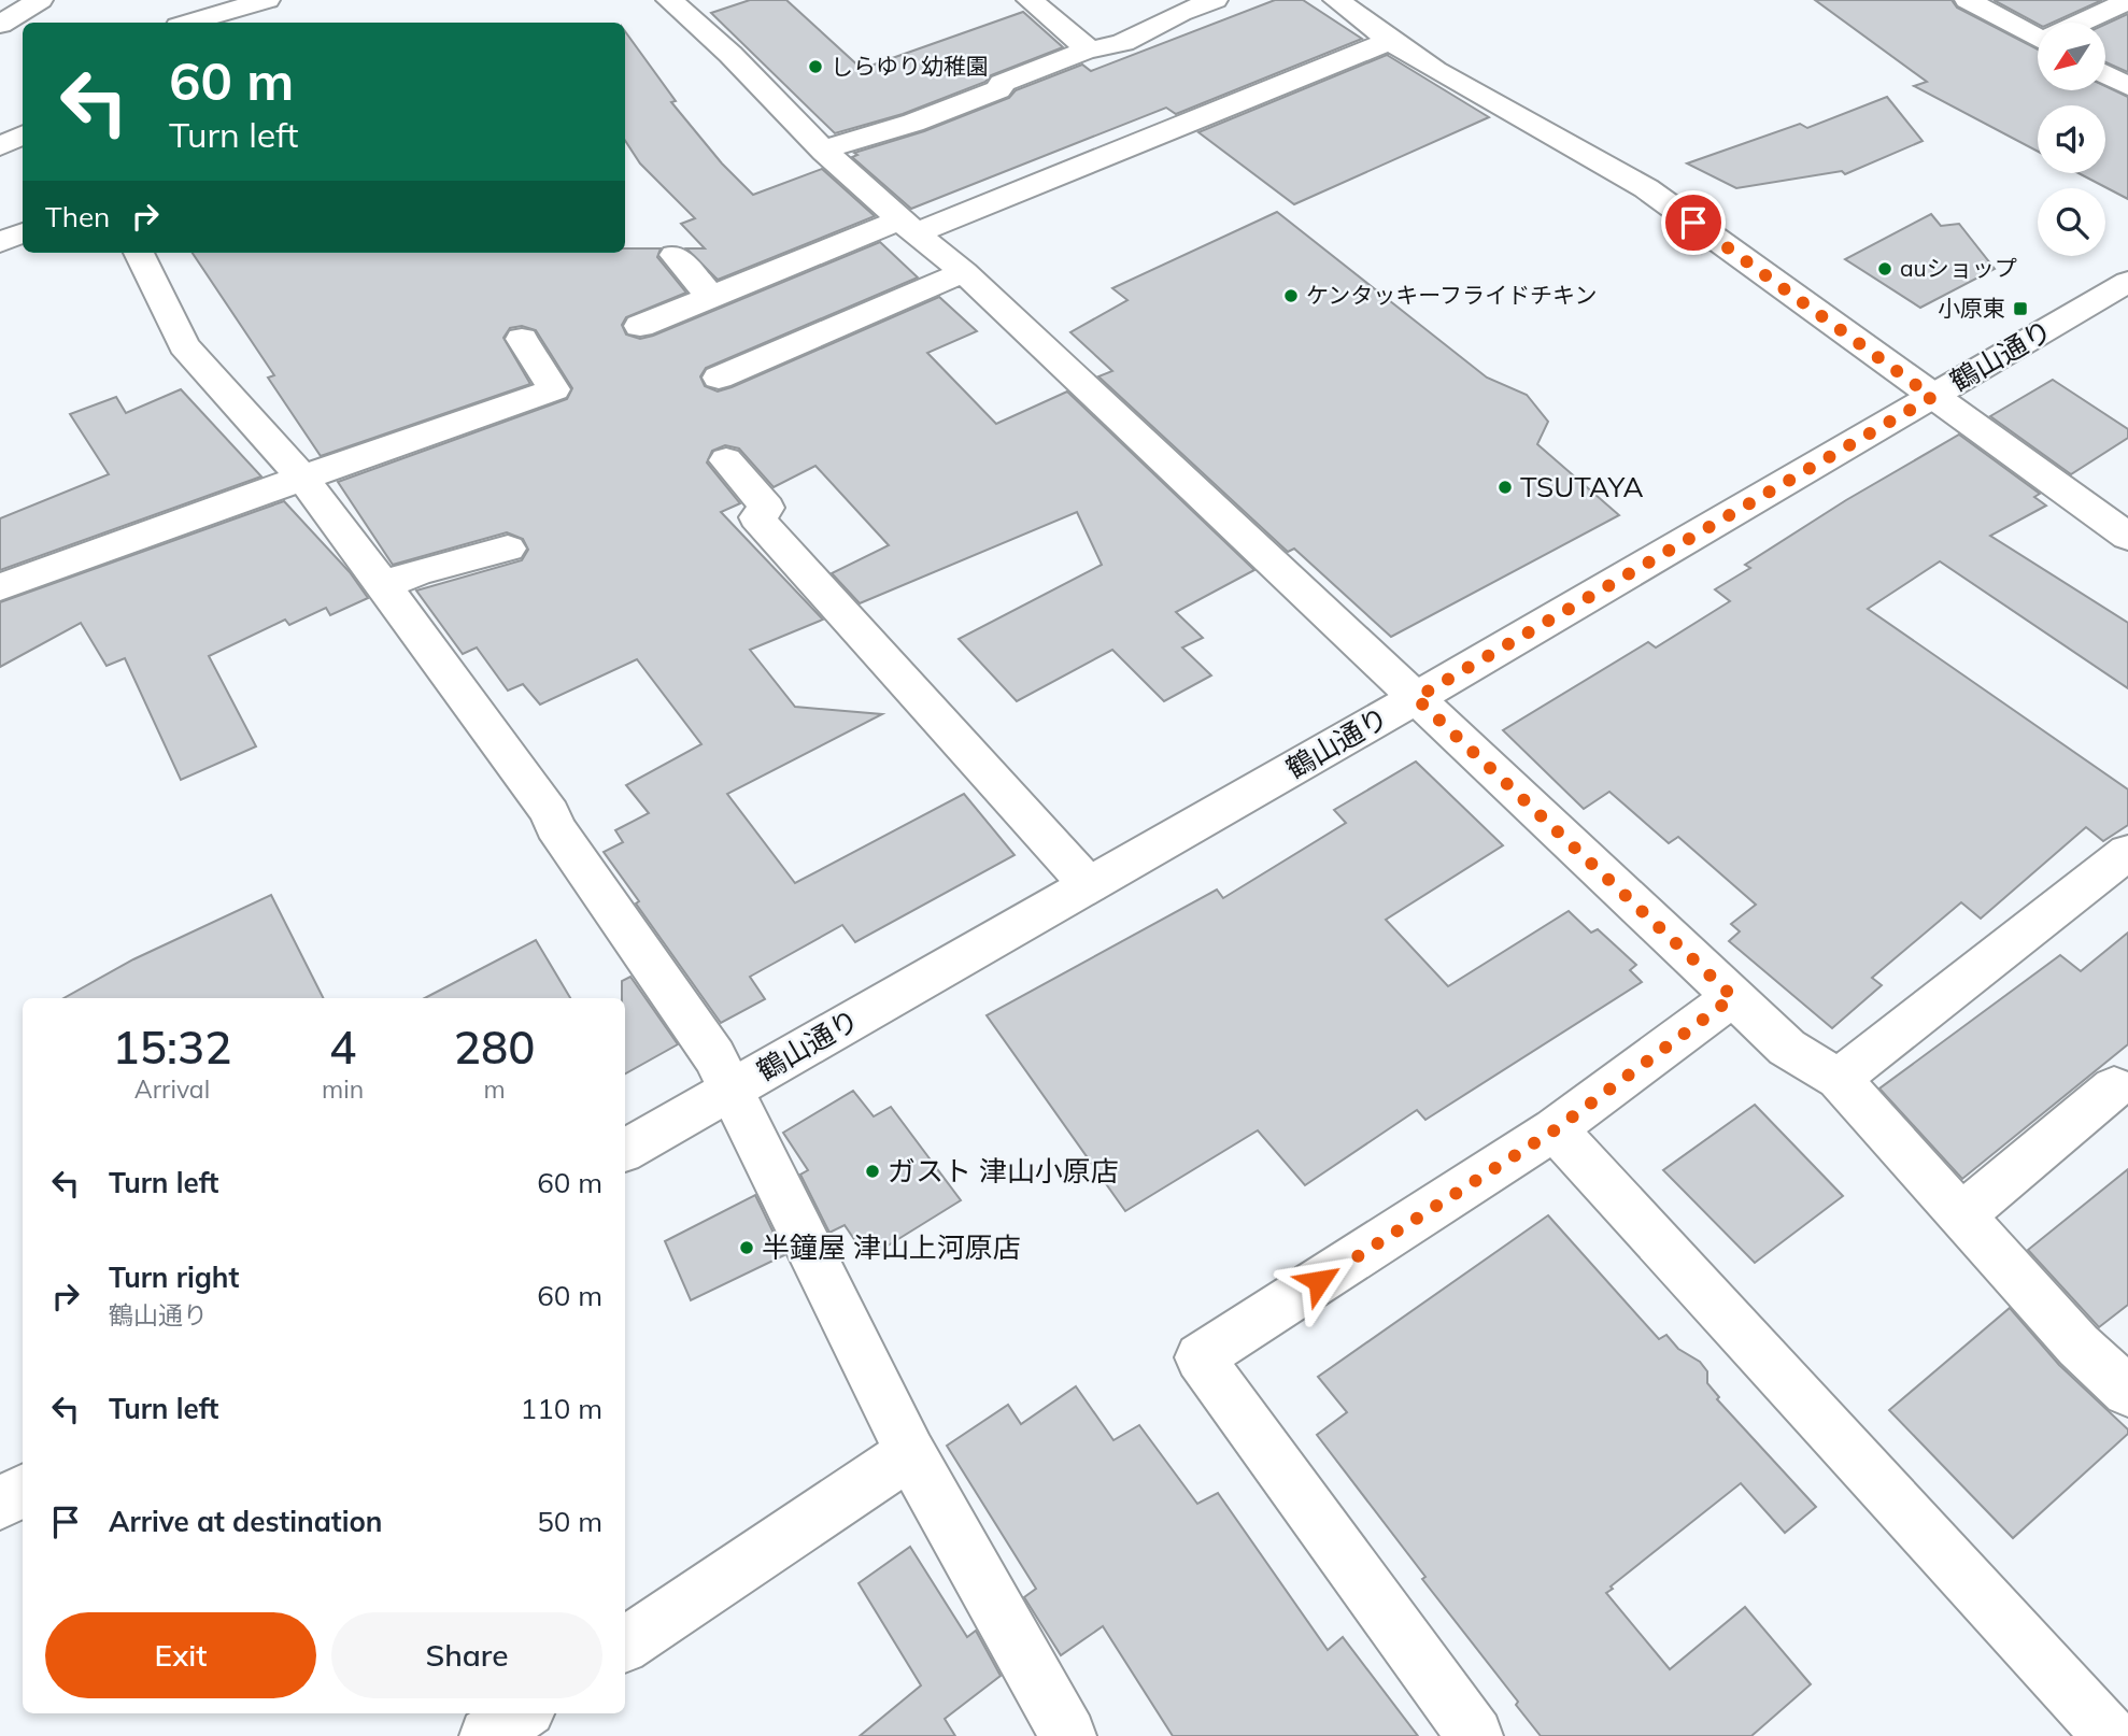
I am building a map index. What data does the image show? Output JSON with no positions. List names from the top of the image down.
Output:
{
  "streets": {
    "street": ["鶴山通り"]
  },
  "places": {
    "other": [
      "しらゆり幼稚園",
      "auショップ",
      "ケンタッキーフライドチキン",
      "TSUTAYA",
      "ガスト 津山小原店",
      "半鐘屋 津山上河原店"
    ],
    "transit": ["小原東"]
  },
  "north": "bottom left",
  "page": {
    "turn": ["60 m", "Turn left"],
    "then": "Then",
    "eta": [
      "15:32",
      "Arrival",
      "4",
      "min",
      "280",
      "m"
    ],
    "list": [
      {
        "name": "Turn left",
        "value": "60 m"
      },
      {
        "name": "Turn right",
        "note": "鶴山通り",
        "value": "60 m"
      },
      {
        "name": "Turn left",
        "value": "110 m"
      },
      {
        "name": "Arrive at destination",
        "value": "50 m"
      }
    ],
    "buttons": ["Exit", "Share"]
  }
}
